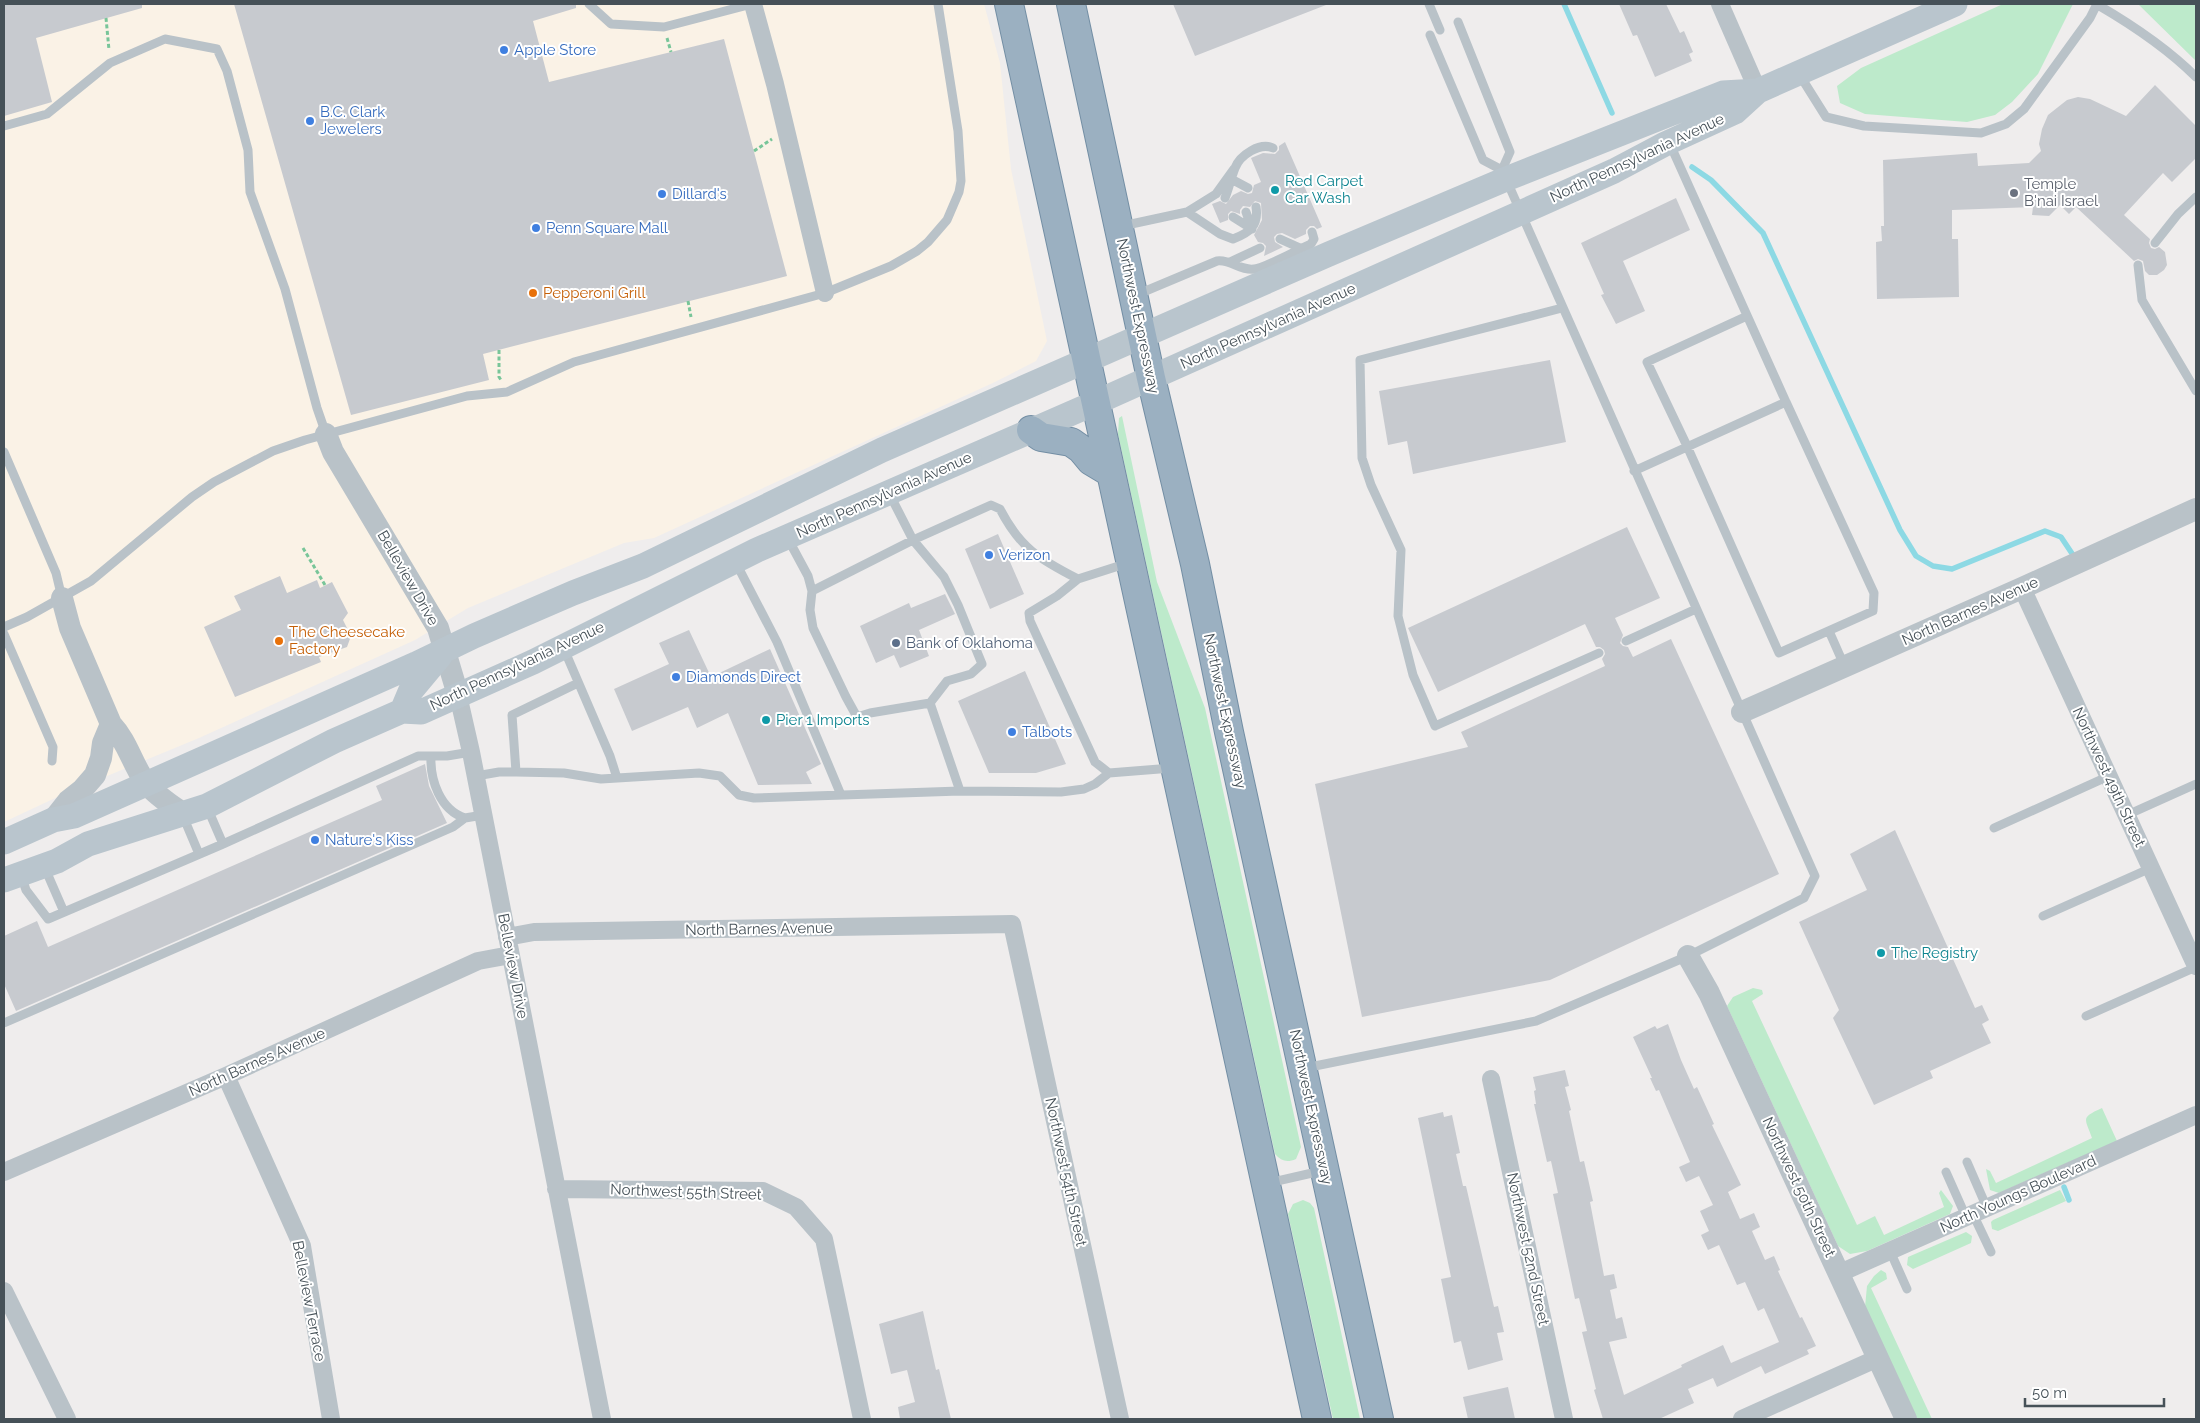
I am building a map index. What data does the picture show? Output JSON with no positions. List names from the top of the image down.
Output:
{
  "streets": {
    "highway": ["Northwest Expressway"],
    "main road": ["North Pennsylvania Avenue"],
    "street": [
      "Belleview Drive",
      "North Barnes Avenue",
      "Northwest 49th Street",
      "Northwest 54th Street",
      "Northwest 50th Street",
      "Northwest 55th Street",
      "North Youngs Boulevard",
      "Northwest 52nd Street",
      "Belleview Terrace"
    ]
  },
  "crossings": [
    ["North Pennsylvania Avenue", "Northwest Expressway"],
    ["North Pennsylvania Avenue", "Belleview Drive"],
    ["Belleview Drive", "North Barnes Avenue"],
    ["Belleview Drive", "Northwest 55th Street"],
    ["North Barnes Avenue", "Northwest 49th Street"],
    ["North Barnes Avenue", "Northwest 54th Street"],
    ["North Barnes Avenue", "Belleview Terrace"],
    ["Northwest 50th Street", "North Youngs Boulevard"]
  ],
  "places": [
    "Apple Store",
    "B.C. Clark Jewelers",
    "Red Carpet Car Wash",
    "Temple B'nai Israel",
    "Dillard's",
    "Penn Square Mall",
    "Pepperoni Grill",
    "Verizon",
    "The Cheesecake Factory",
    "Bank of Oklahoma",
    "Diamonds Direct",
    "Pier 1 Imports",
    "Talbots",
    "Nature's Kiss",
    "The Registry"
  ],
  "scale_bar": "50 m"
}
